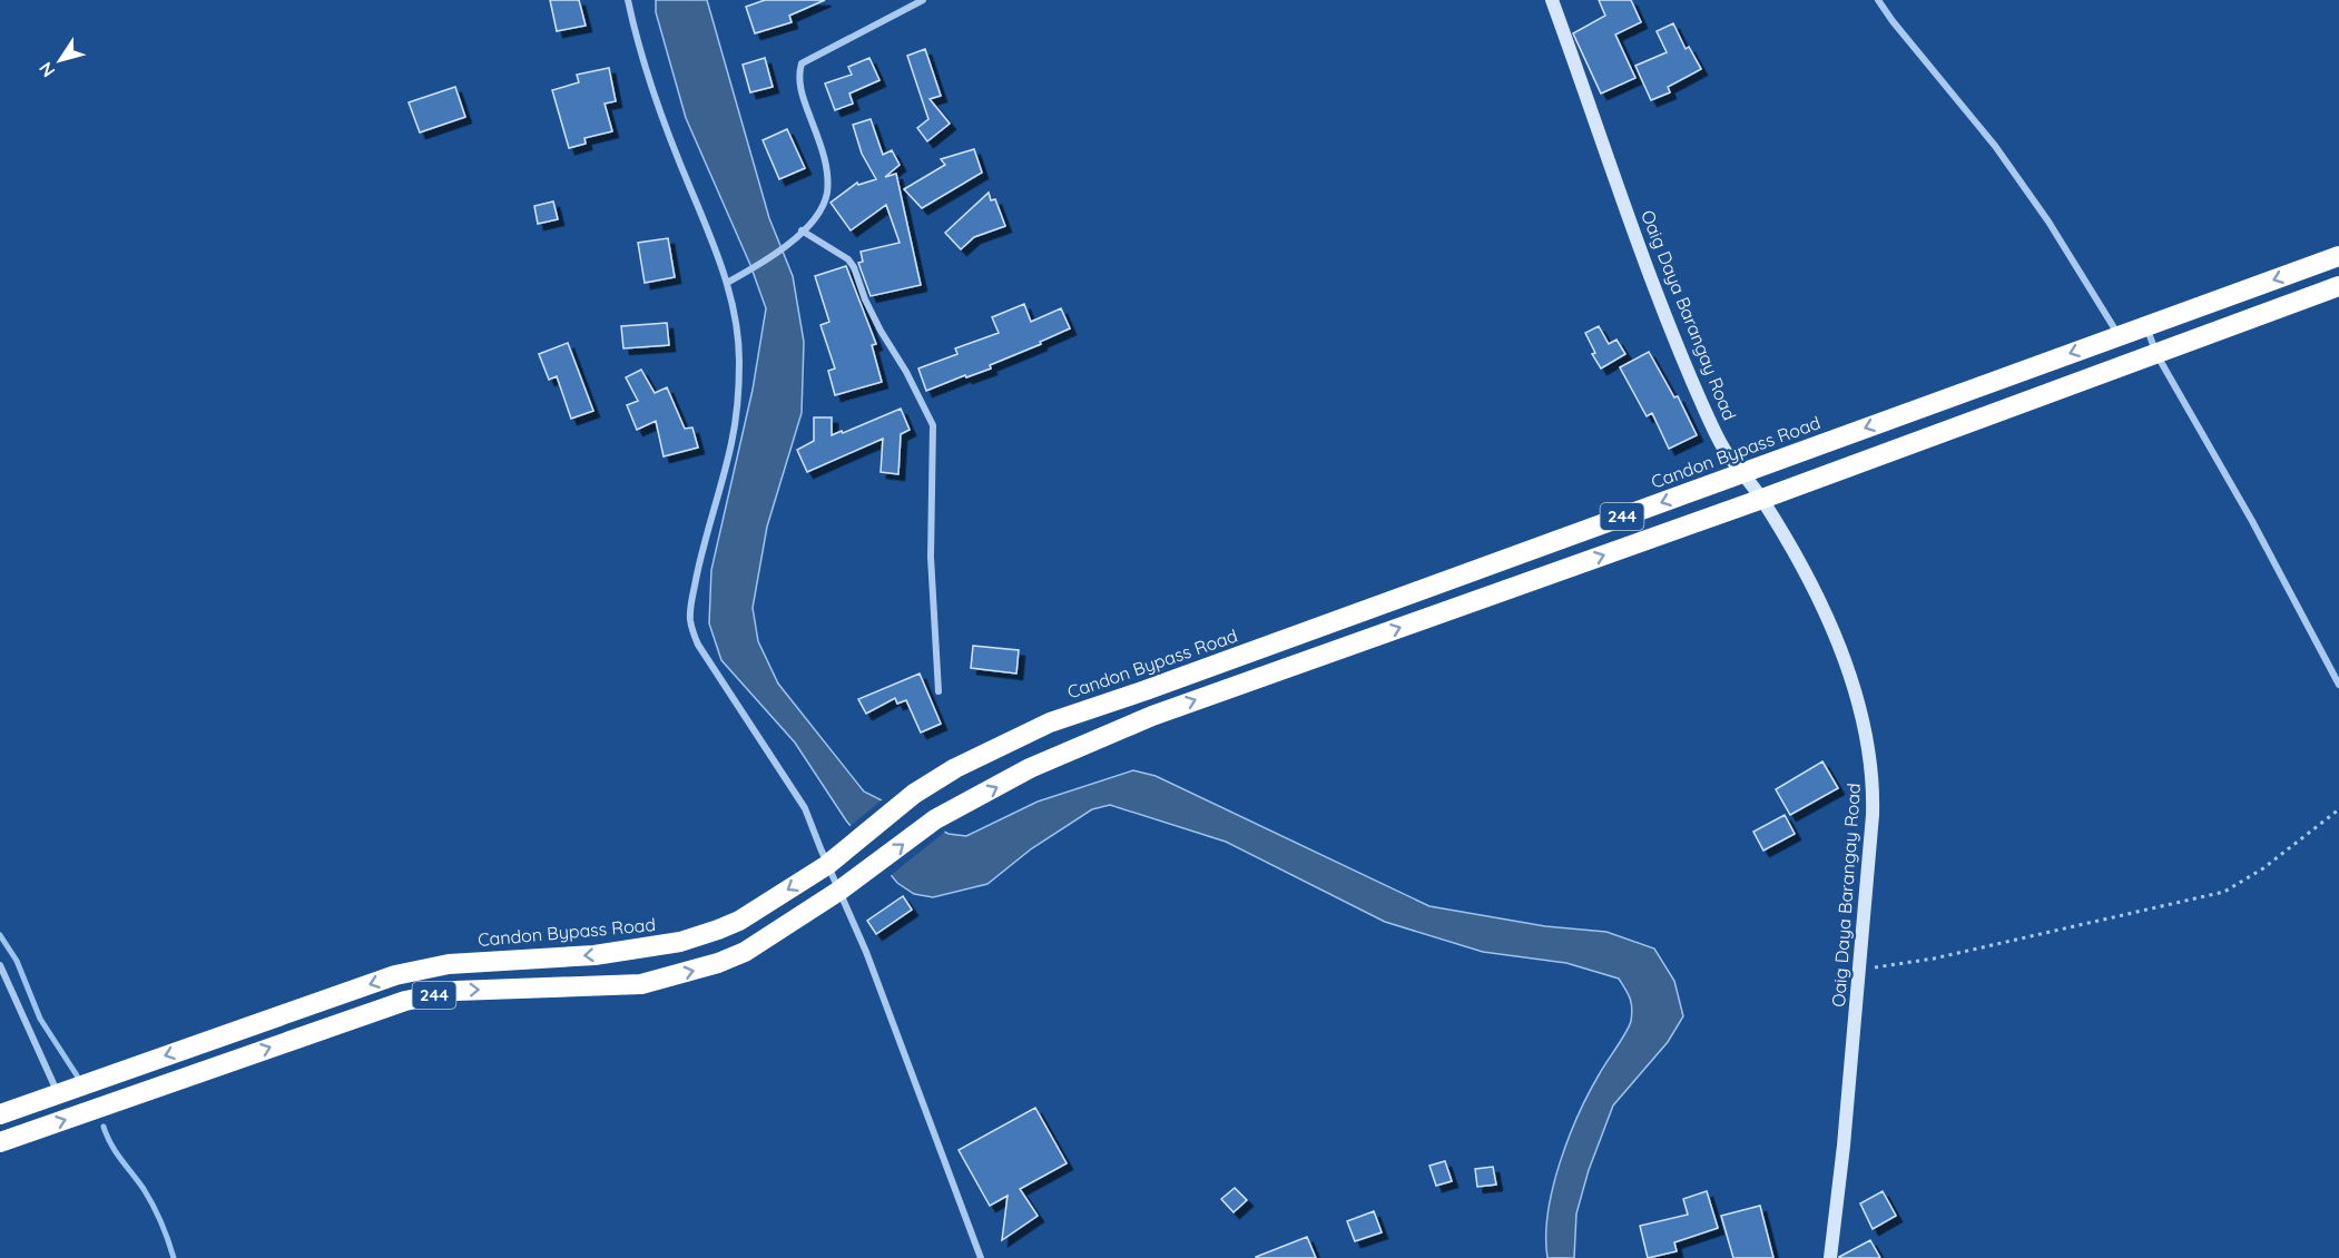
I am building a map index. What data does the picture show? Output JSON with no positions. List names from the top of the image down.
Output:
{
  "streets": {
    "highway": ["Candon Bypass Road", "244"],
    "street": ["Oaig Daya Barangay Road"]
  },
  "crossings": [
    ["Oaig Daya Barangay Road", "Candon Bypass Road"],
    ["Oaig Daya Barangay Road", "244"]
  ],
  "north": "bottom left"
}
